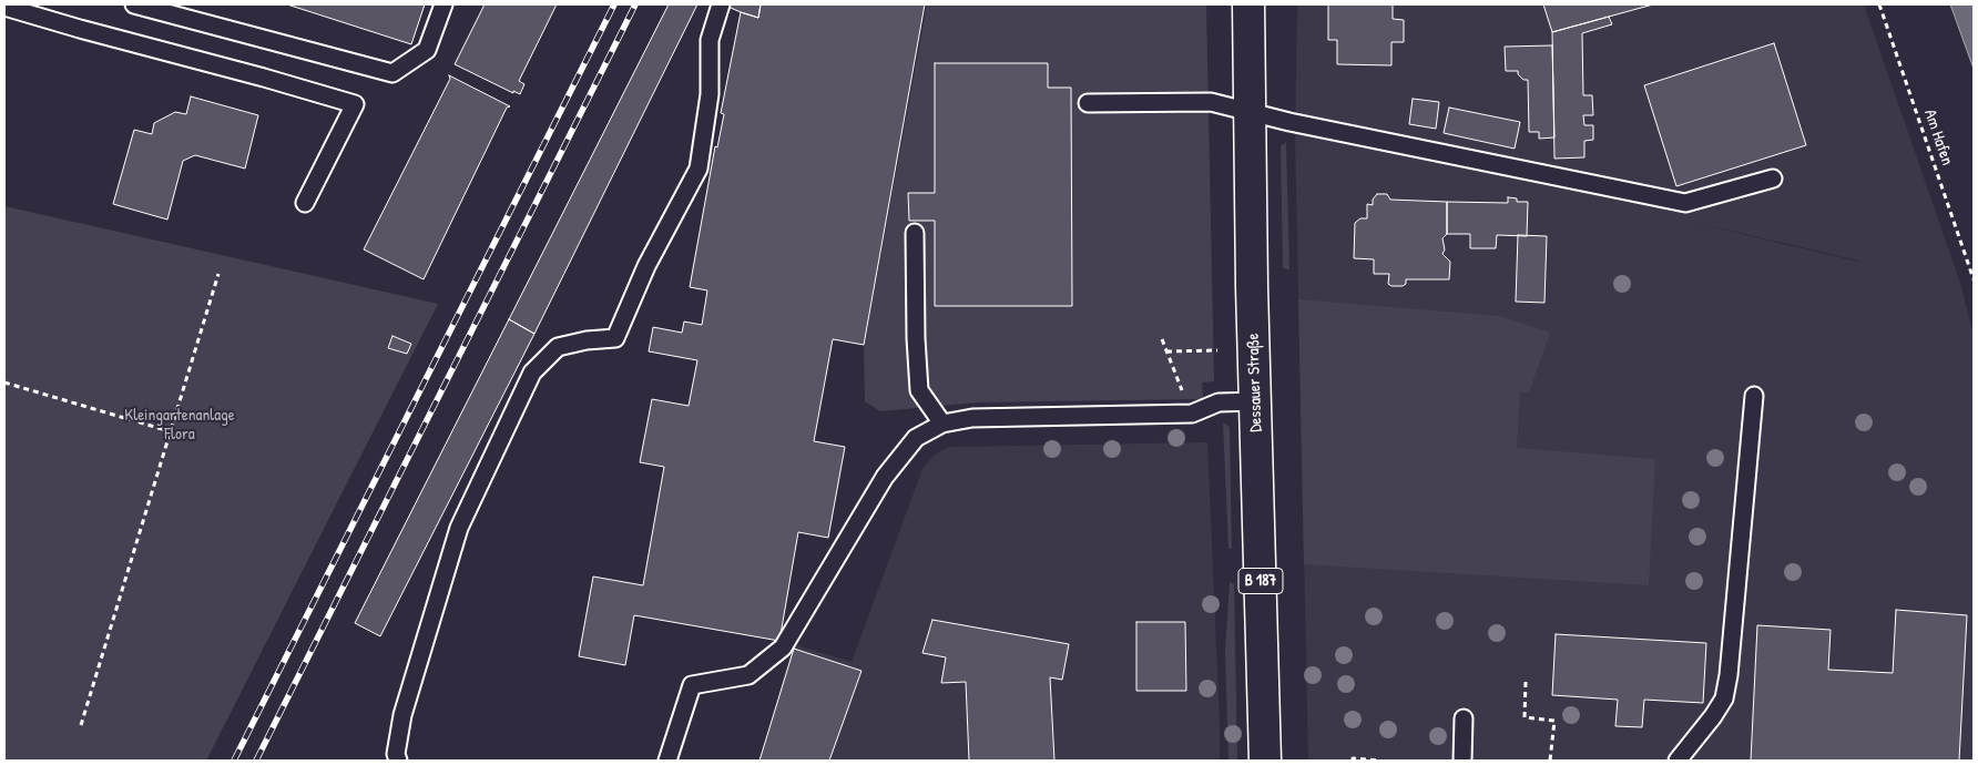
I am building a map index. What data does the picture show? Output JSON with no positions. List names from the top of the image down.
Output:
{
  "streets": {
    "main road": ["Dessauer Straße", "B 187"],
    "path": ["Am Hafen"]
  },
  "parks": ["Kleingartenanlage Flora"]
}
